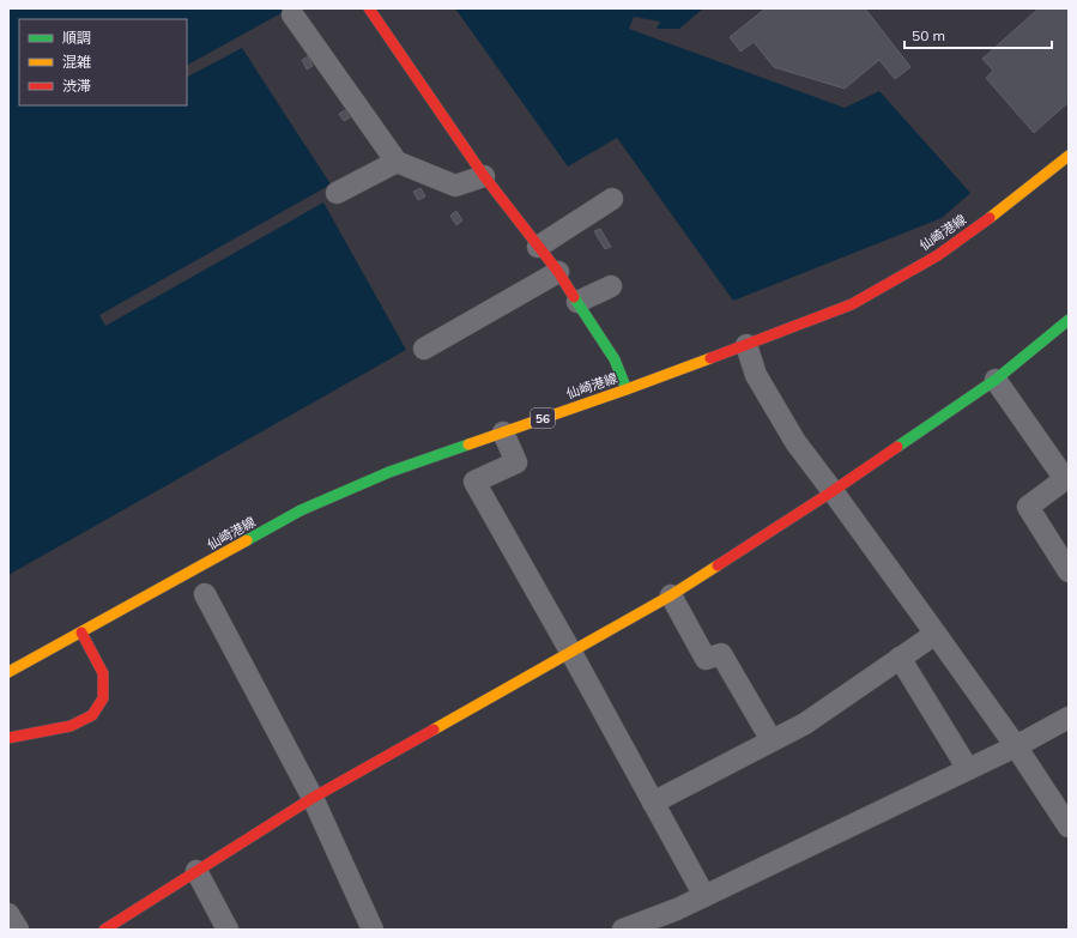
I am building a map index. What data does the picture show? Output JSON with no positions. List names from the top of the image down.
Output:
{
  "streets": {
    "street": ["仙崎港線", "56"]
  },
  "legend": ["順調", "混雑", "渋滞"],
  "scale_bar": "50 m"
}
